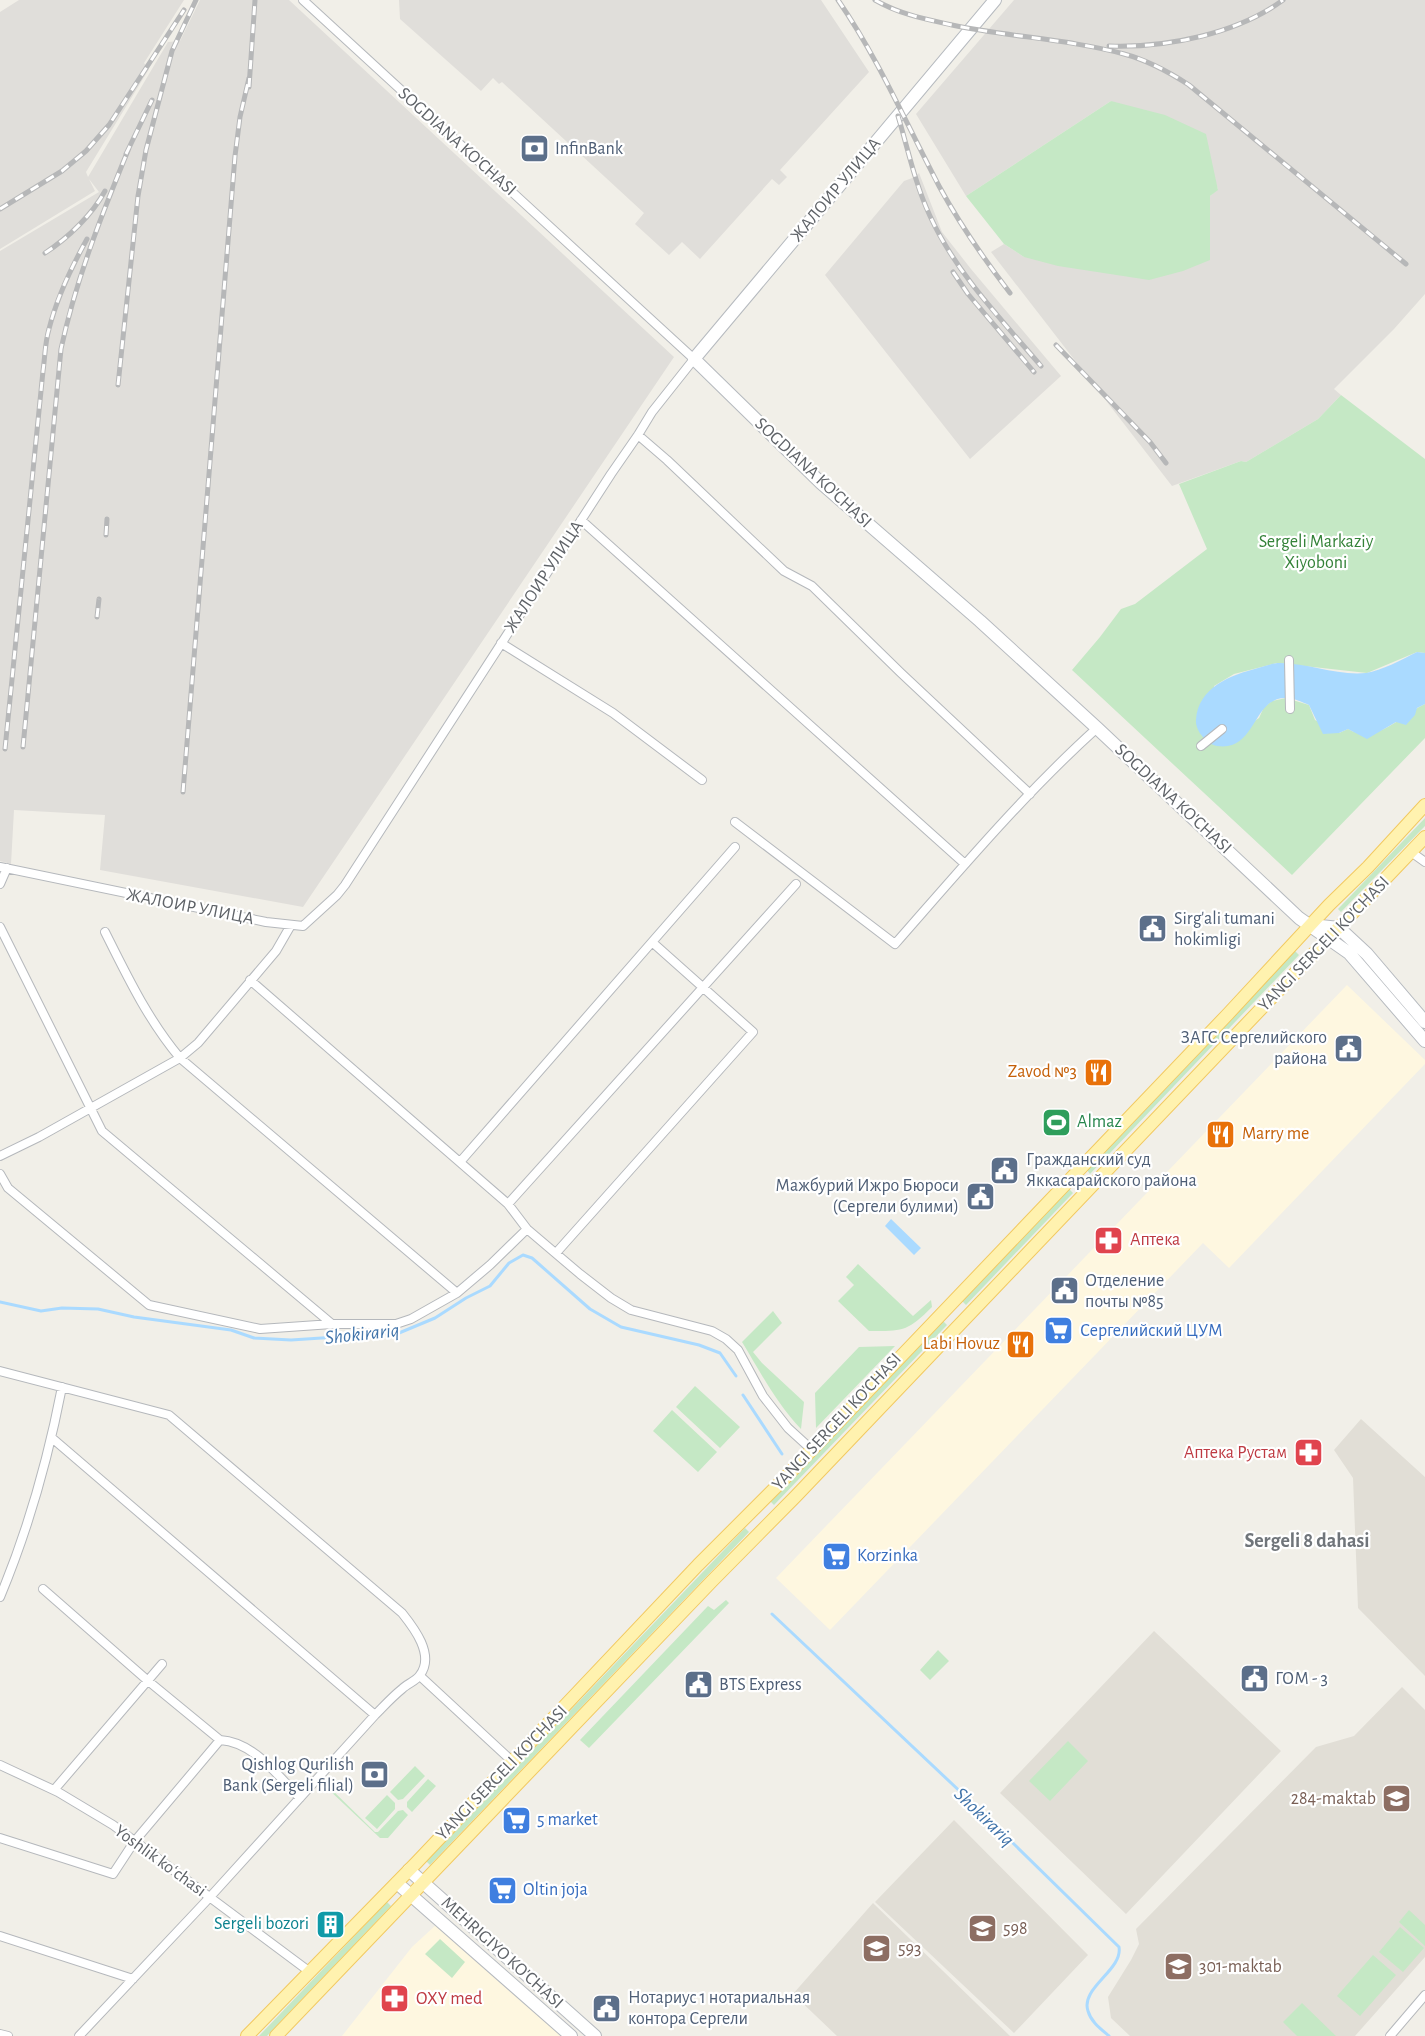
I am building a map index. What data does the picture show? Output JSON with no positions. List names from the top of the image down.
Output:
{
  "streets": {
    "main road": ["YANGI SERGELI KO'CHASI"],
    "street": [
      "SOGDIANA KO'CHASI",
      "ЖАЛОИР УЛИЦА",
      "Yoshlik koʻchasi",
      "MEHRIGIYO KO'CHASI"
    ]
  },
  "crossings": [
    ["SOGDIANA KO'CHASI", "ЖАЛОИР УЛИЦА"],
    ["SOGDIANA KO'CHASI", "YANGI SERGELI KO'CHASI"],
    ["YANGI SERGELI KO'CHASI", "Yoshlik koʻchasi"],
    ["YANGI SERGELI KO'CHASI", "MEHRIGIYO KO'CHASI"]
  ],
  "districts": ["Sergeli 8 dahasi"],
  "water": ["Shokirariq"],
  "parks": ["Sergeli Markaziy Xiyoboni"],
  "places": {
    "bank": ["InfinBank", "Qishlog Qurilish Bank (Sergeli filial)"],
    "public building": [
      "Sirg'ali tumani hokimligi",
      "ЗАГС Сергелийского района",
      "Гражданский суд Яккасарайского района",
      "Мажбурий Ижро Бюроси (Сергели булими)",
      "Отделение почты №85",
      "ГОМ - 3",
      "BTS Express",
      "Нотариус 1 нотариальная контора Сергели"
    ],
    "restaurant": ["Zavod №3", "Marry me", "Labi Hovuz"],
    "sports": ["Almaz"],
    "pharmacy": ["Аптека", "Аптека Рустам", "OXY med"],
    "supermarket": [
      "Сергелийский ЦУМ",
      "Korzinka",
      "5 market",
      "Oltin joja"
    ],
    "school or university": [
      "284-maktab",
      "598",
      "593",
      "301-maktab"
    ],
    "building": ["Sergeli bozori"]
  }
}
